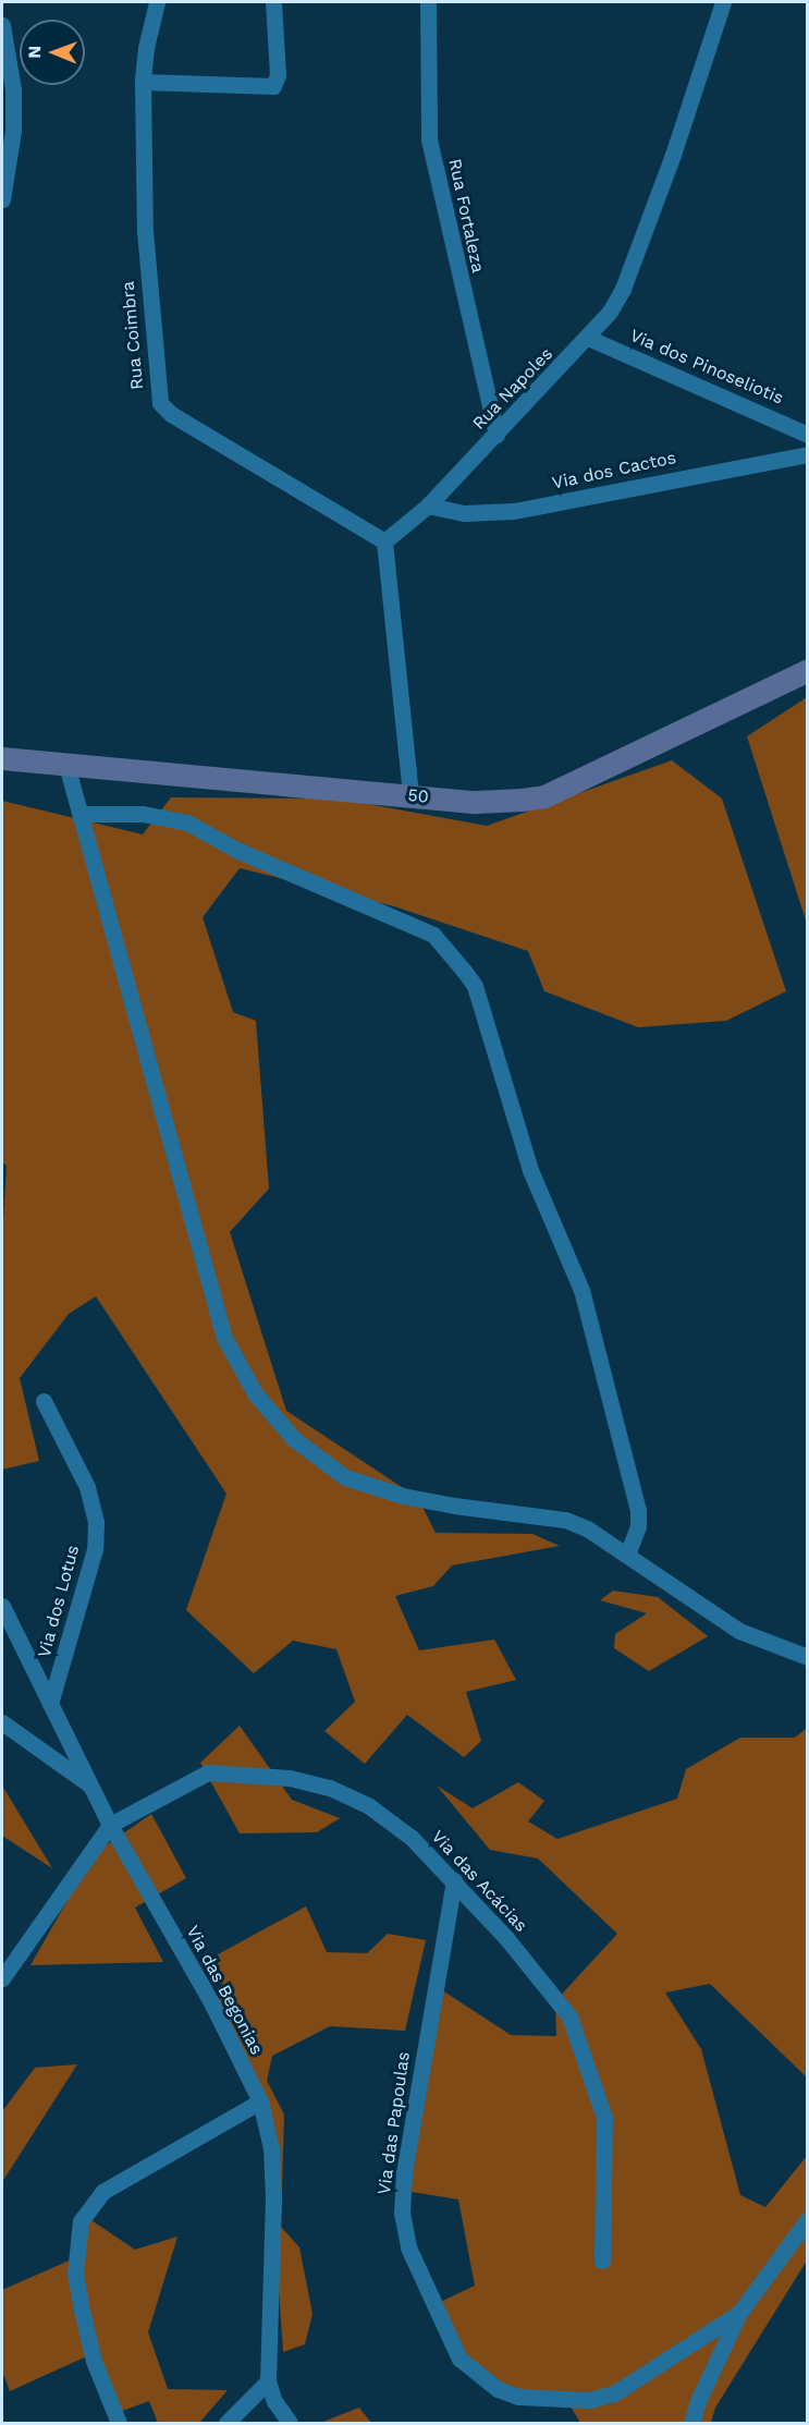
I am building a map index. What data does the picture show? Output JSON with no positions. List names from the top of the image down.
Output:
{
  "streets": {
    "main road": ["50"],
    "street": [
      "Rua Fortaleza",
      "Rua Coimbra",
      "Via dos Pinoseliotis",
      "Rua Napoles",
      "Via dos Cactos",
      "Via dos Lotus",
      "Via das Acácias",
      "Via das Begonias",
      "Via das Papoulas"
    ]
  },
  "crossings": [
    ["Rua Fortaleza", "Rua Napoles"],
    ["Rua Coimbra", "Rua Napoles"],
    ["Via dos Pinoseliotis", "Rua Napoles"],
    ["Rua Napoles", "Via dos Cactos"],
    ["Via dos Lotus", "Via das Begonias"],
    ["Via das Acácias", "Via das Begonias"],
    ["Via das Acácias", "Via das Papoulas"]
  ],
  "north": "left"
}
